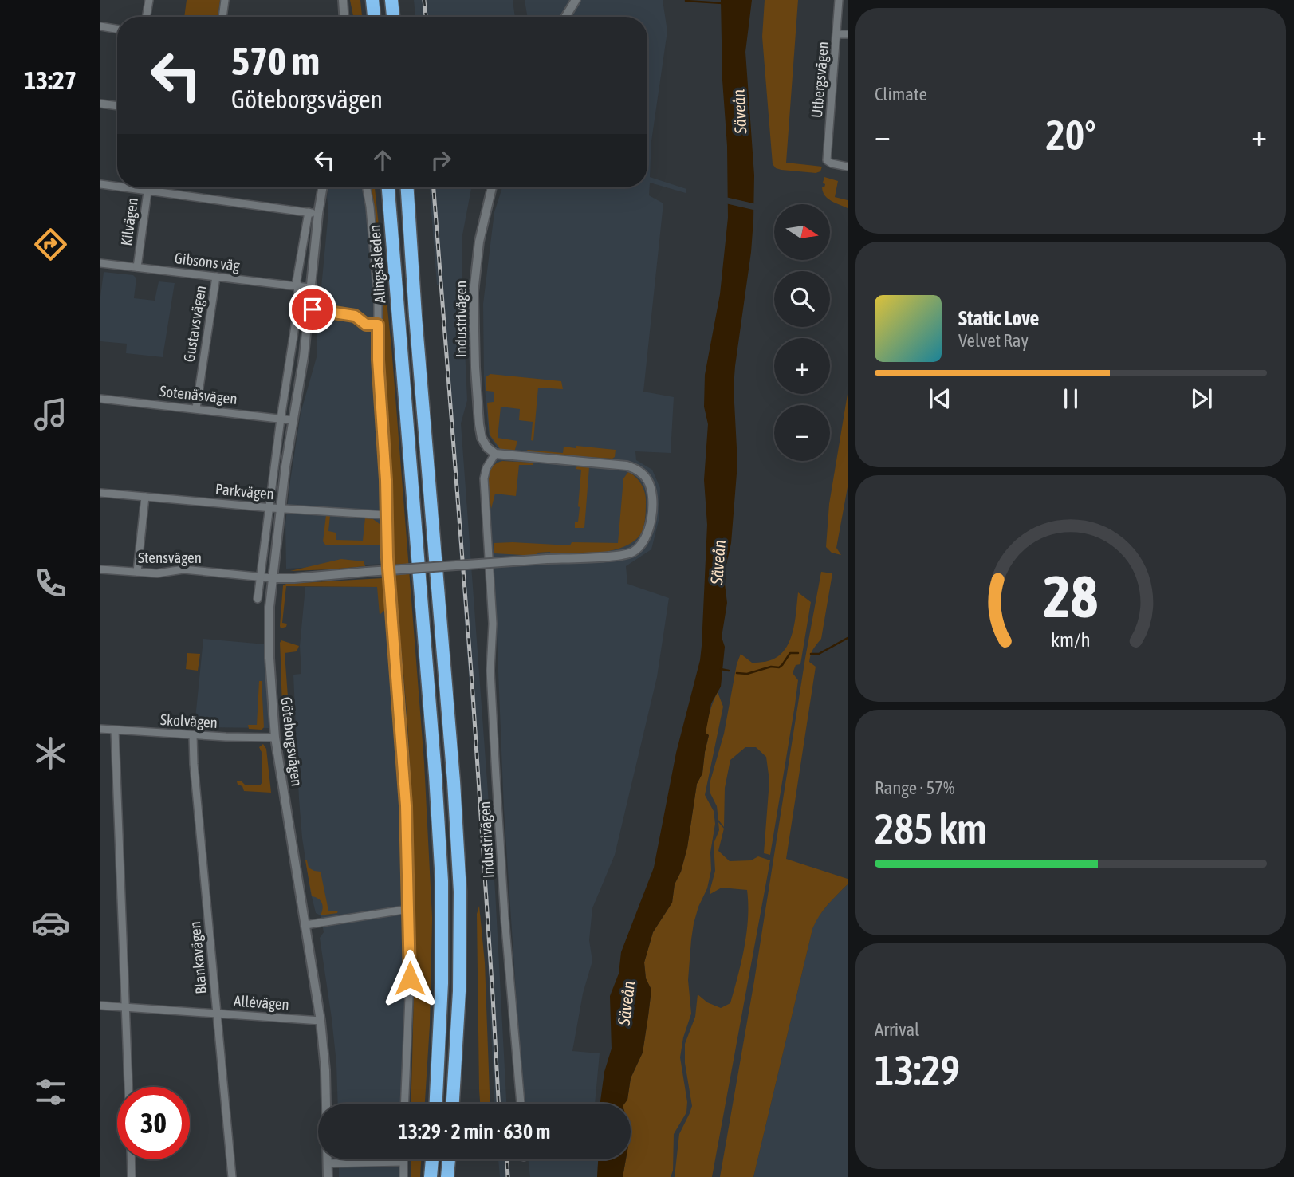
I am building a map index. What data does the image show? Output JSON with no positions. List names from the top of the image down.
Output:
{
  "streets": {
    "highway": ["Alingsåsleden"],
    "street": [
      "Utbergsvägen",
      "Kilvägen",
      "Gibsons väg",
      "Industrivägen",
      "Gustavsvägen",
      "Sotenäsvägen",
      "Parkvägen",
      "Stensvägen",
      "Skolvägen",
      "Göteborgsvägen",
      "Blankavägen",
      "Allévägen"
    ]
  },
  "crossings": [
    ["Kilvägen", "Gibsons väg"],
    ["Gibsons väg", "Gustavsvägen"],
    ["Gibsons väg", "Göteborgsvägen"],
    ["Gustavsvägen", "Sotenäsvägen"],
    ["Sotenäsvägen", "Göteborgsvägen"],
    ["Parkvägen", "Göteborgsvägen"],
    ["Stensvägen", "Göteborgsvägen"],
    ["Skolvägen", "Göteborgsvägen"],
    ["Skolvägen", "Blankavägen"],
    ["Göteborgsvägen", "Allévägen"],
    ["Blankavägen", "Allévägen"]
  ],
  "water": ["Säveån"],
  "north": "right",
  "page": {
    "tabs": "13:27",
    "tile": [
      "Climate",
      ["Range · 57%", "285 km"],
      ["Arrival", "13:29"]
    ],
    "turn": ["570 m", "Göteborgsvägen"],
    "heat": ["−", "20°", "+"],
    "map_buttons": ["+", "−"],
    "song": ["Static Love", "Velvet Ray"],
    "limit": "30",
    "trip": "13:29 · 2 min · 630 m",
    "gauge": ["28", "km/h"]
  }
}
